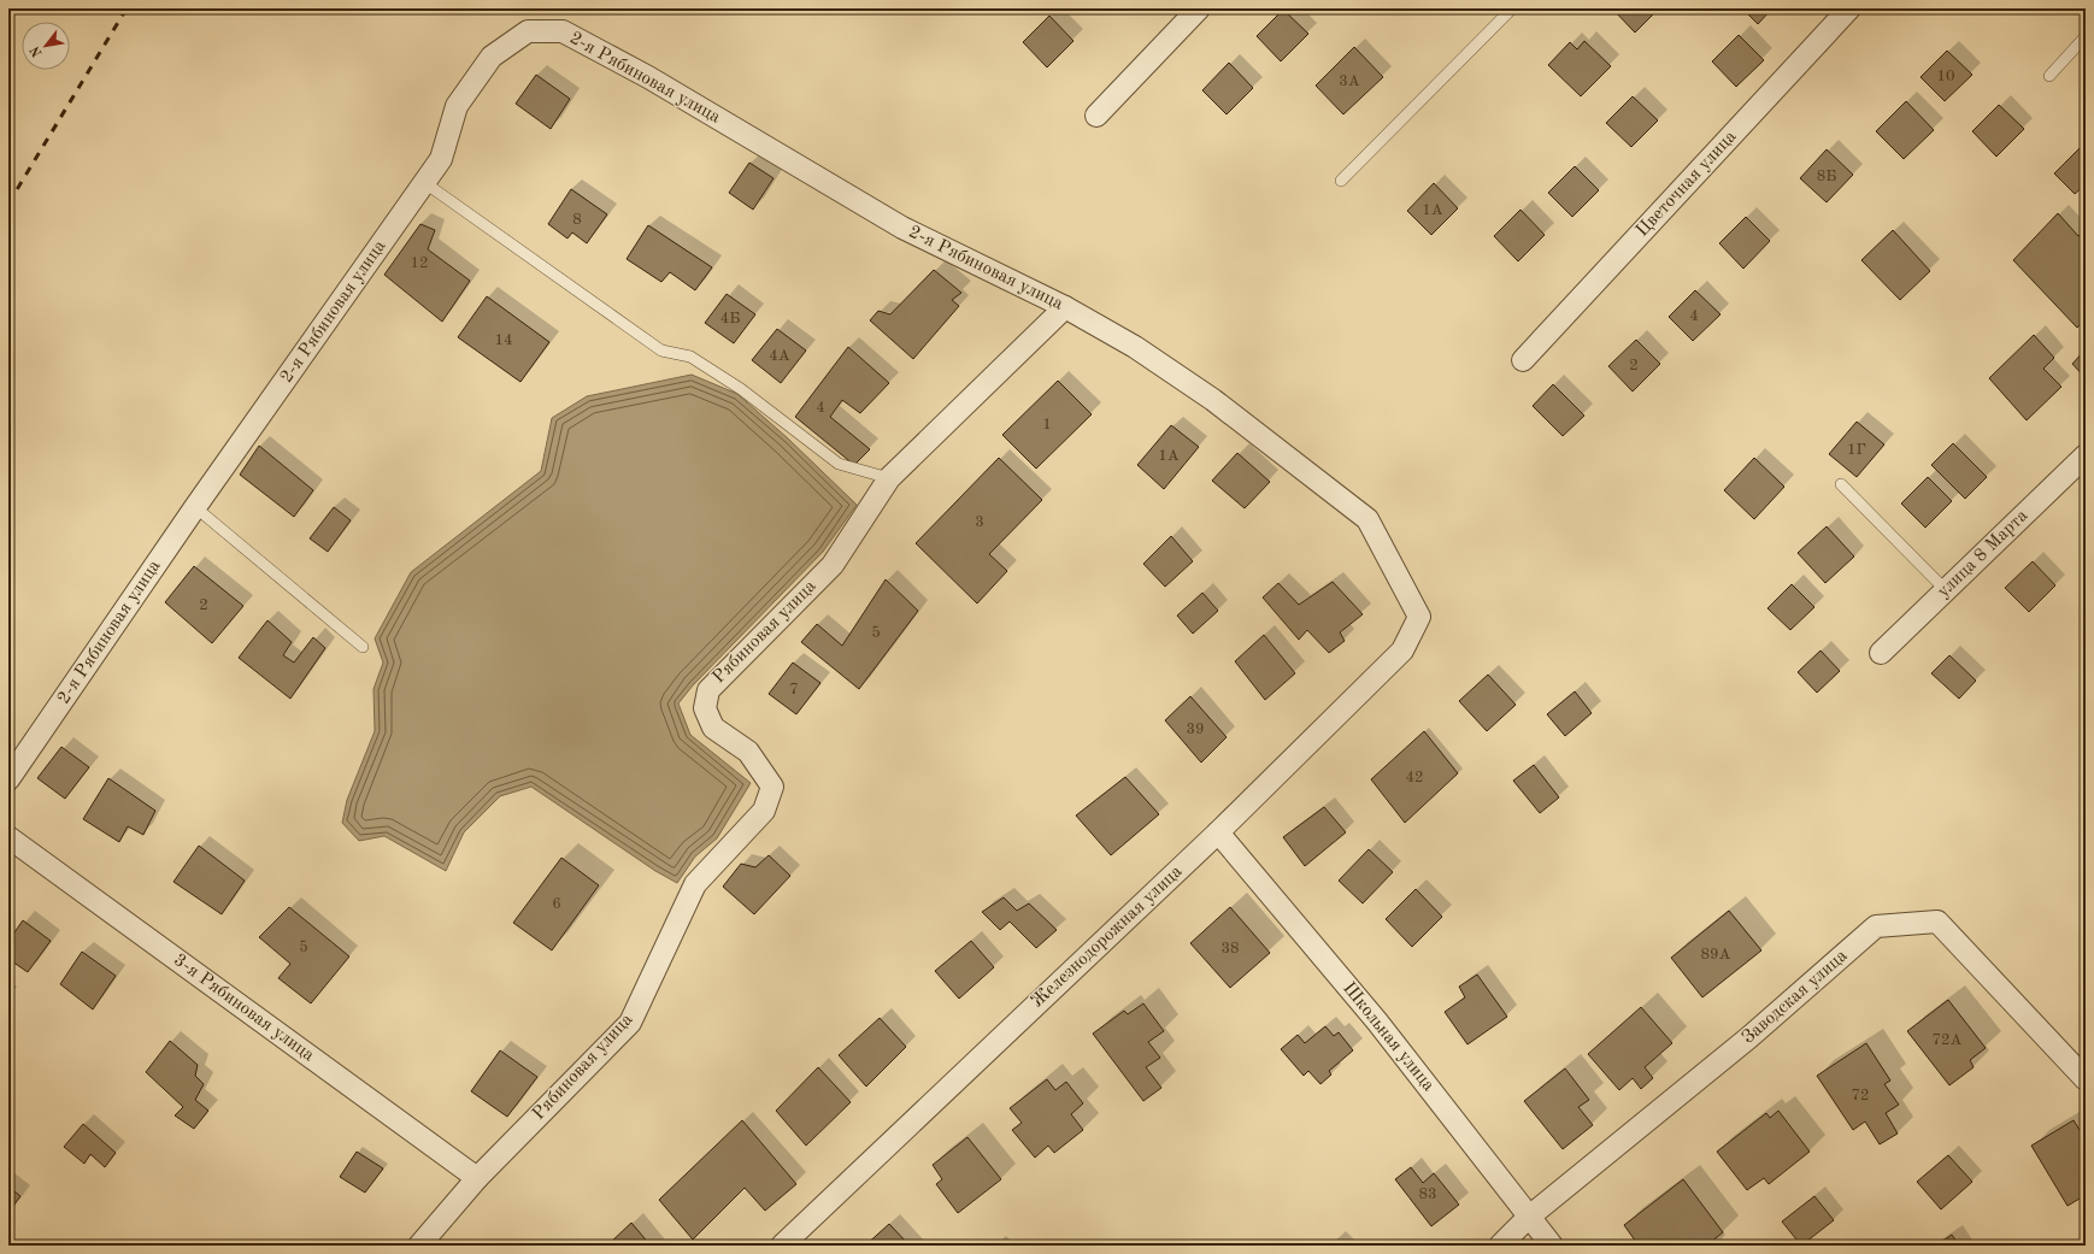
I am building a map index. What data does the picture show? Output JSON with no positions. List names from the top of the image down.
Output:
{
  "streets": {
    "street": [
      "2-я Рябиновая улица",
      "Цветочная улица",
      "улица 8 Марта",
      "Рябиновая улица",
      "Железнодорожная улица",
      "Заводская улица",
      "3-я Рябиновая улица",
      "Школьная улица"
    ]
  },
  "crossings": [
    ["2-я Рябиновая улица", "Рябиновая улица"],
    ["2-я Рябиновая улица", "Железнодорожная улица"],
    ["Рябиновая улица", "3-я Рябиновая улица"],
    ["Железнодорожная улица", "Школьная улица"],
    ["Заводская улица", "Школьная улица"]
  ],
  "house_numbers": [
    "10",
    "3А",
    "8Б",
    "1А",
    "8",
    "12",
    "4",
    "4Б",
    "14",
    "4А",
    "2",
    "4",
    "1",
    "1Г",
    "1А",
    "3",
    "2",
    "5",
    "7",
    "39",
    "42",
    "6",
    "5",
    "38",
    "89А",
    "72А",
    "72",
    "83"
  ],
  "north": "bottom left"
}
